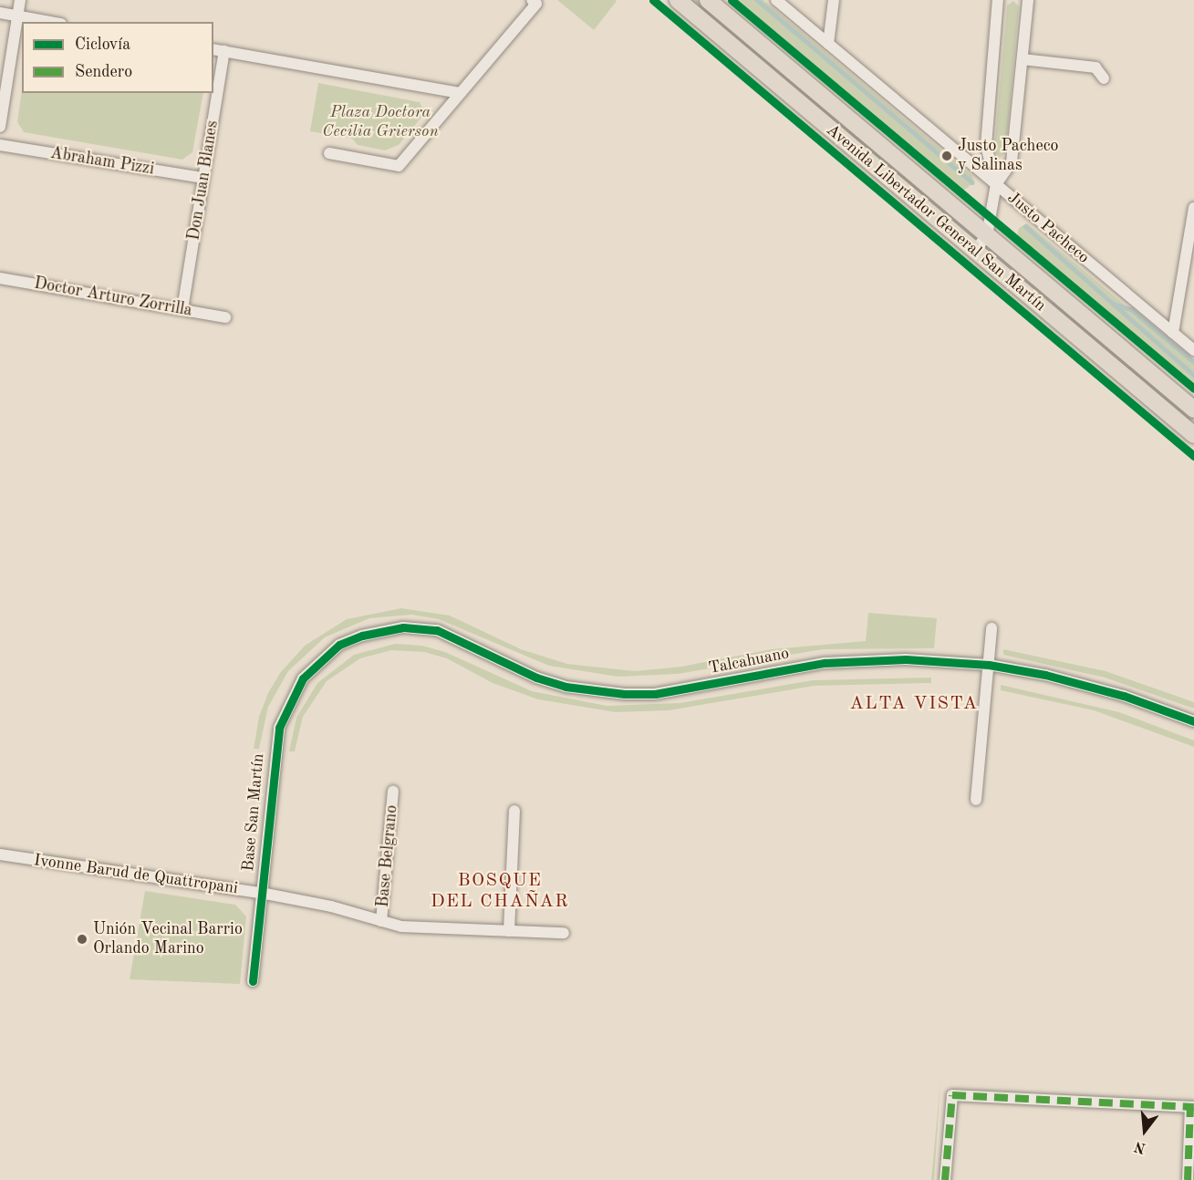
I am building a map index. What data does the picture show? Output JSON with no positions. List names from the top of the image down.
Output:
{
  "streets": {
    "main road": ["Avenida Libertador General San Martín"],
    "street": [
      "Abraham Pizzi",
      "Don Juan Blanes",
      "Justo Pacheco",
      "Doctor Arturo Zorrilla",
      "Talcahuano",
      "Base San Martín",
      "Base Belgrano",
      "Ivonne Barud de Quattropani"
    ]
  },
  "crossings": [
    ["Abraham Pizzi", "Don Juan Blanes"],
    ["Don Juan Blanes", "Doctor Arturo Zorrilla"],
    ["Talcahuano", "Base San Martín"],
    ["Base San Martín", "Ivonne Barud de Quattropani"],
    ["Base Belgrano", "Ivonne Barud de Quattropani"]
  ],
  "districts": ["ALTA VISTA", "BOSQUE DEL CHAÑAR"],
  "parks": ["Plaza Doctora Cecilia Grierson"],
  "places": ["Justo Pacheco y Salinas", "Unión Vecinal Barrio Orlando Marino"],
  "legend": ["Ciclovía", "Sendero"],
  "north": "bottom"
}
